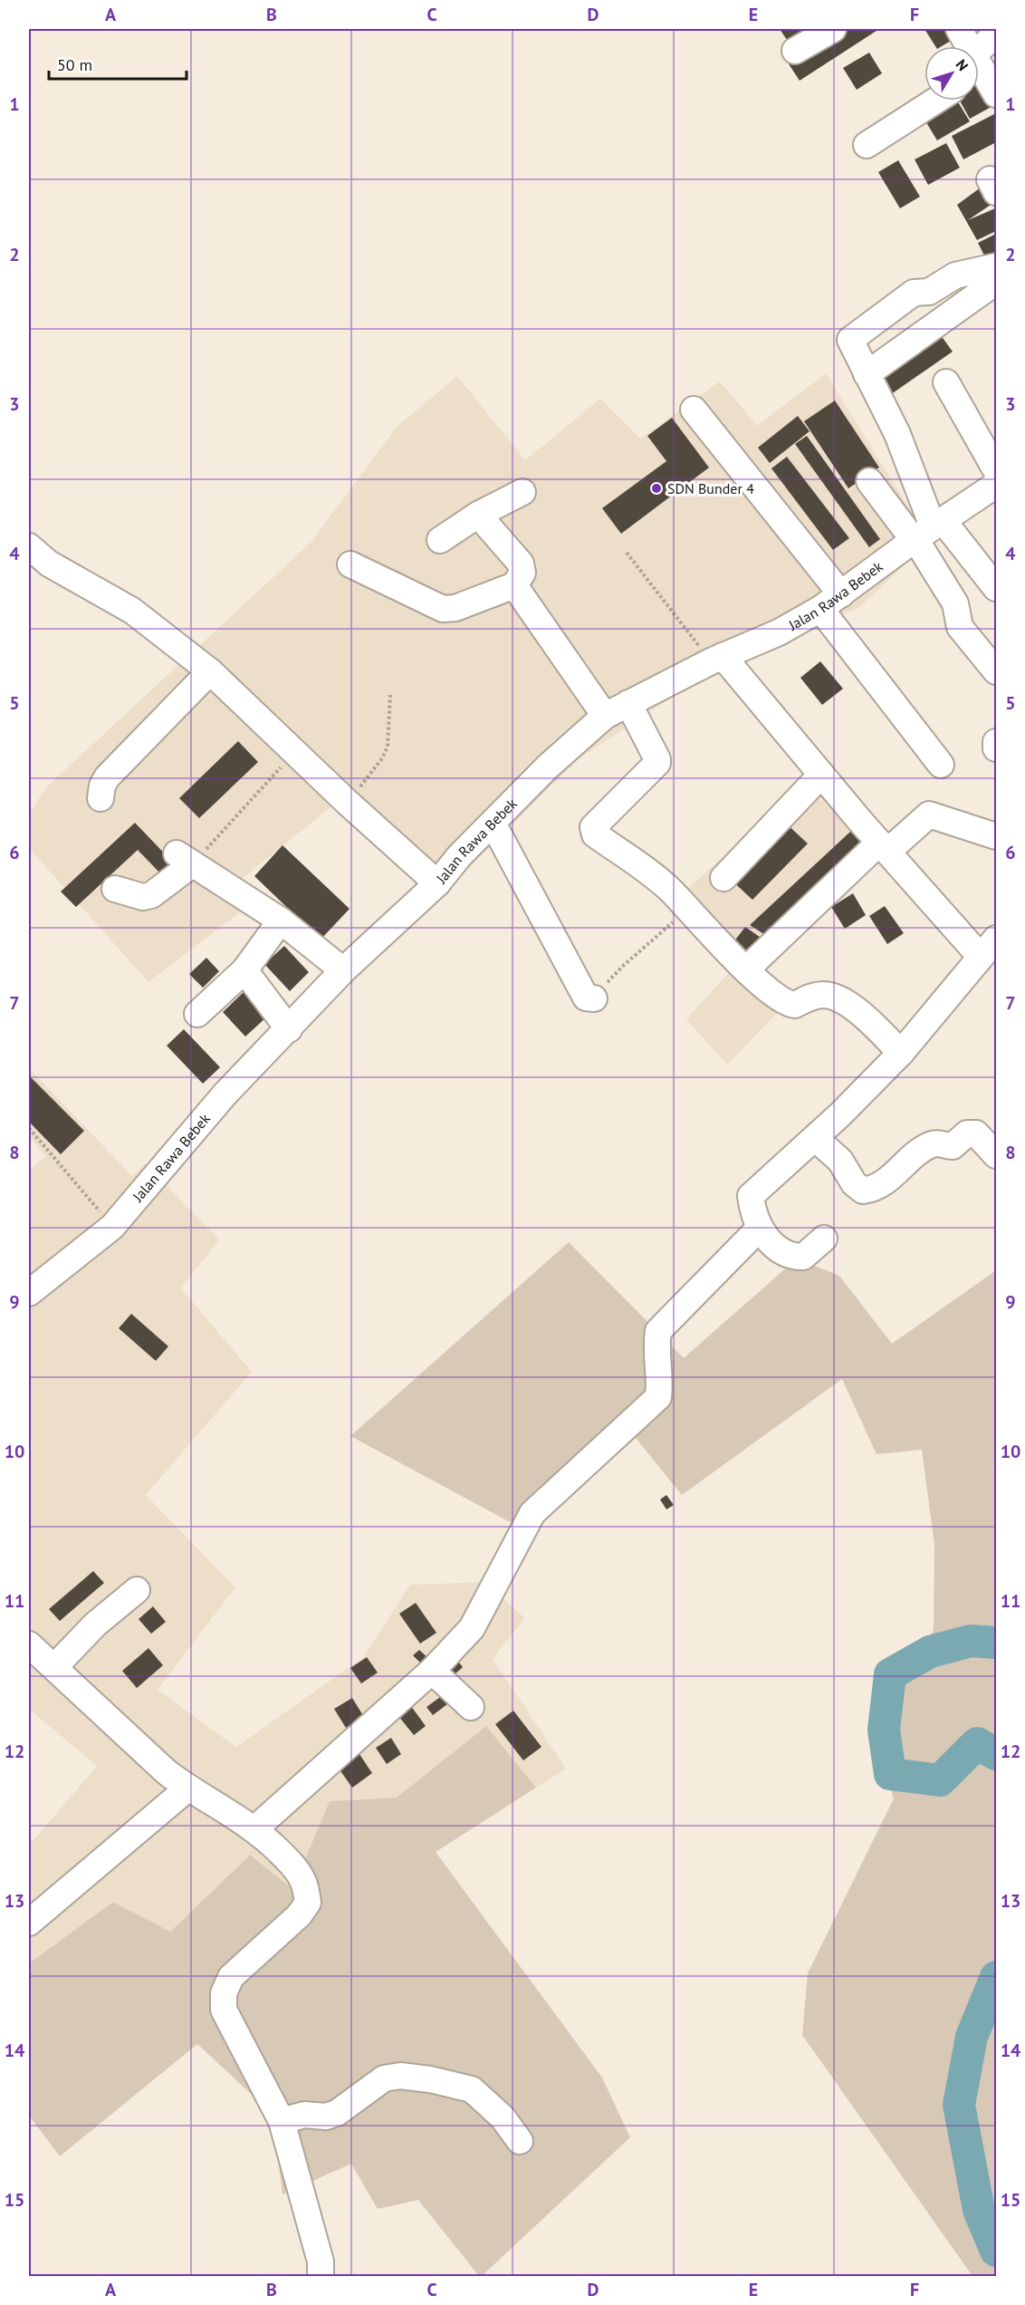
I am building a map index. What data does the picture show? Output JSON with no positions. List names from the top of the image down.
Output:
{
  "streets": {
    "street": ["Jalan Rawa Bebek"]
  },
  "places": ["SDN Bunder 4"],
  "scale_bar": "50 m",
  "north": "top right",
  "grid": {
    "columns": [
      "A",
      "B",
      "C",
      "D",
      "E",
      "F"
    ],
    "rows": [
      "1",
      "2",
      "3",
      "4",
      "5",
      "6",
      "7",
      "8",
      "9",
      "10",
      "11",
      "12",
      "13",
      "14",
      "15"
    ]
  }
}
